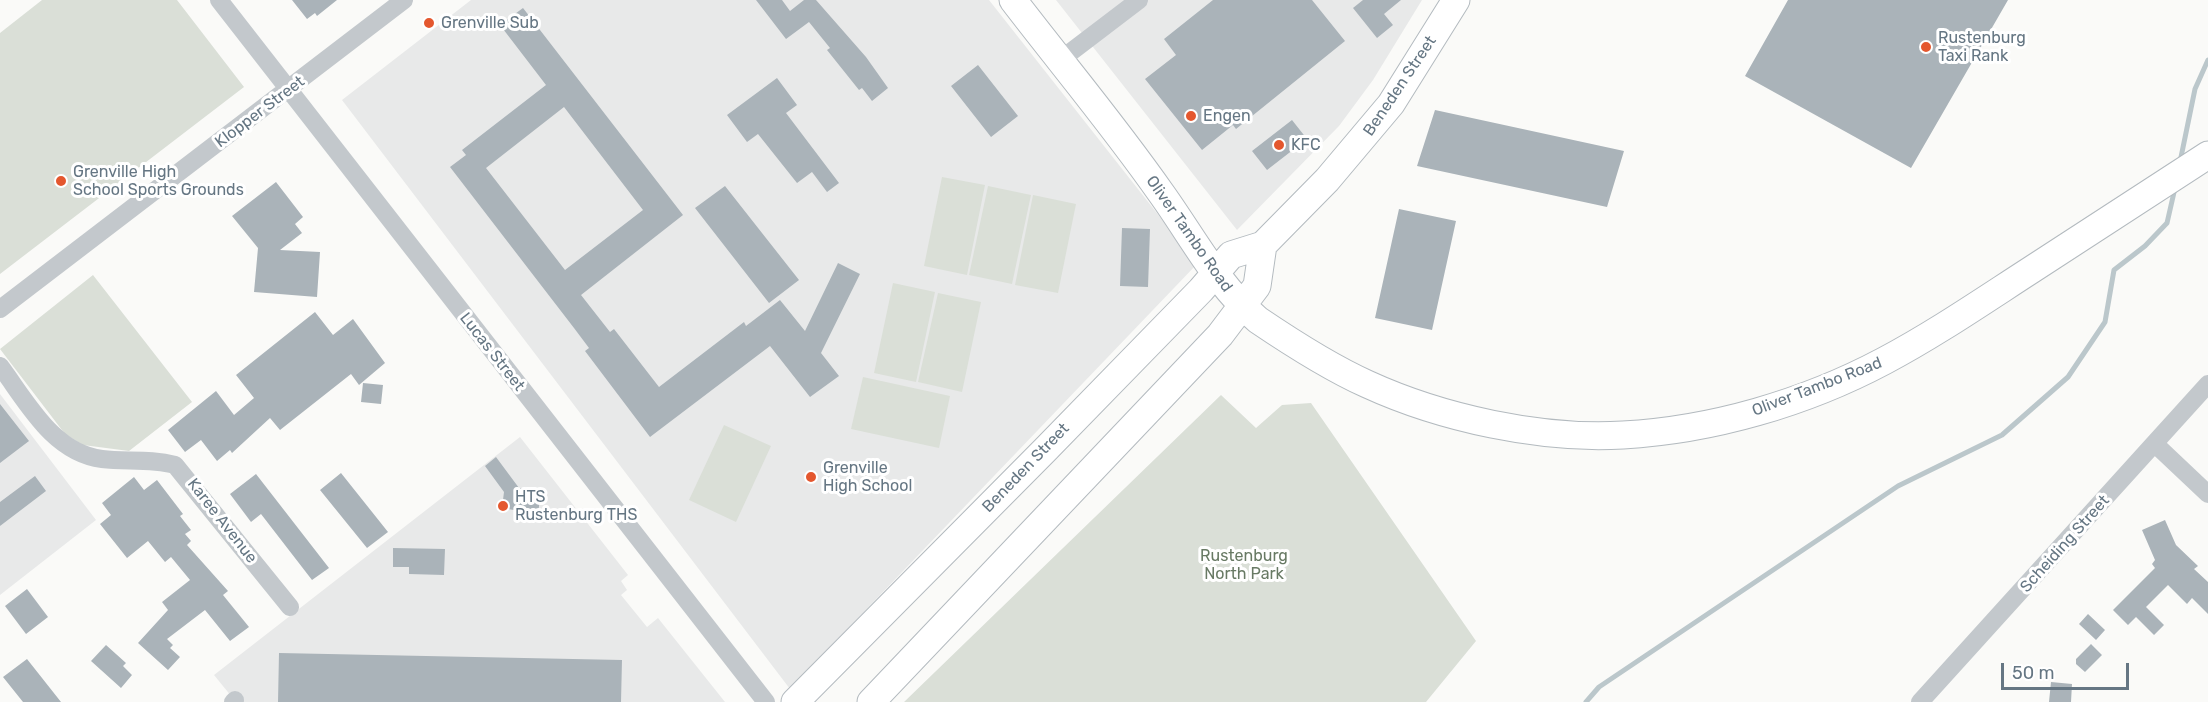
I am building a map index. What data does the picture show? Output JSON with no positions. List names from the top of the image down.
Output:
{
  "streets": {
    "main road": ["Beneden Street", "Oliver Tambo Road"],
    "street": [
      "Klopper Street",
      "Lucas Street",
      "Karee Avenue",
      "Scheiding Street"
    ]
  },
  "crossings": [
    ["Beneden Street", "Oliver Tambo Road"],
    ["Klopper Street", "Lucas Street"]
  ],
  "parks": ["Rustenburg North Park"],
  "places": [
    "Grenville Sub",
    "Rustenburg Taxi Rank",
    "Engen",
    "KFC",
    "Grenville High School Sports Grounds",
    "Grenville High School",
    "HTS Rustenburg THS"
  ],
  "scale_bar": "50 m"
}
